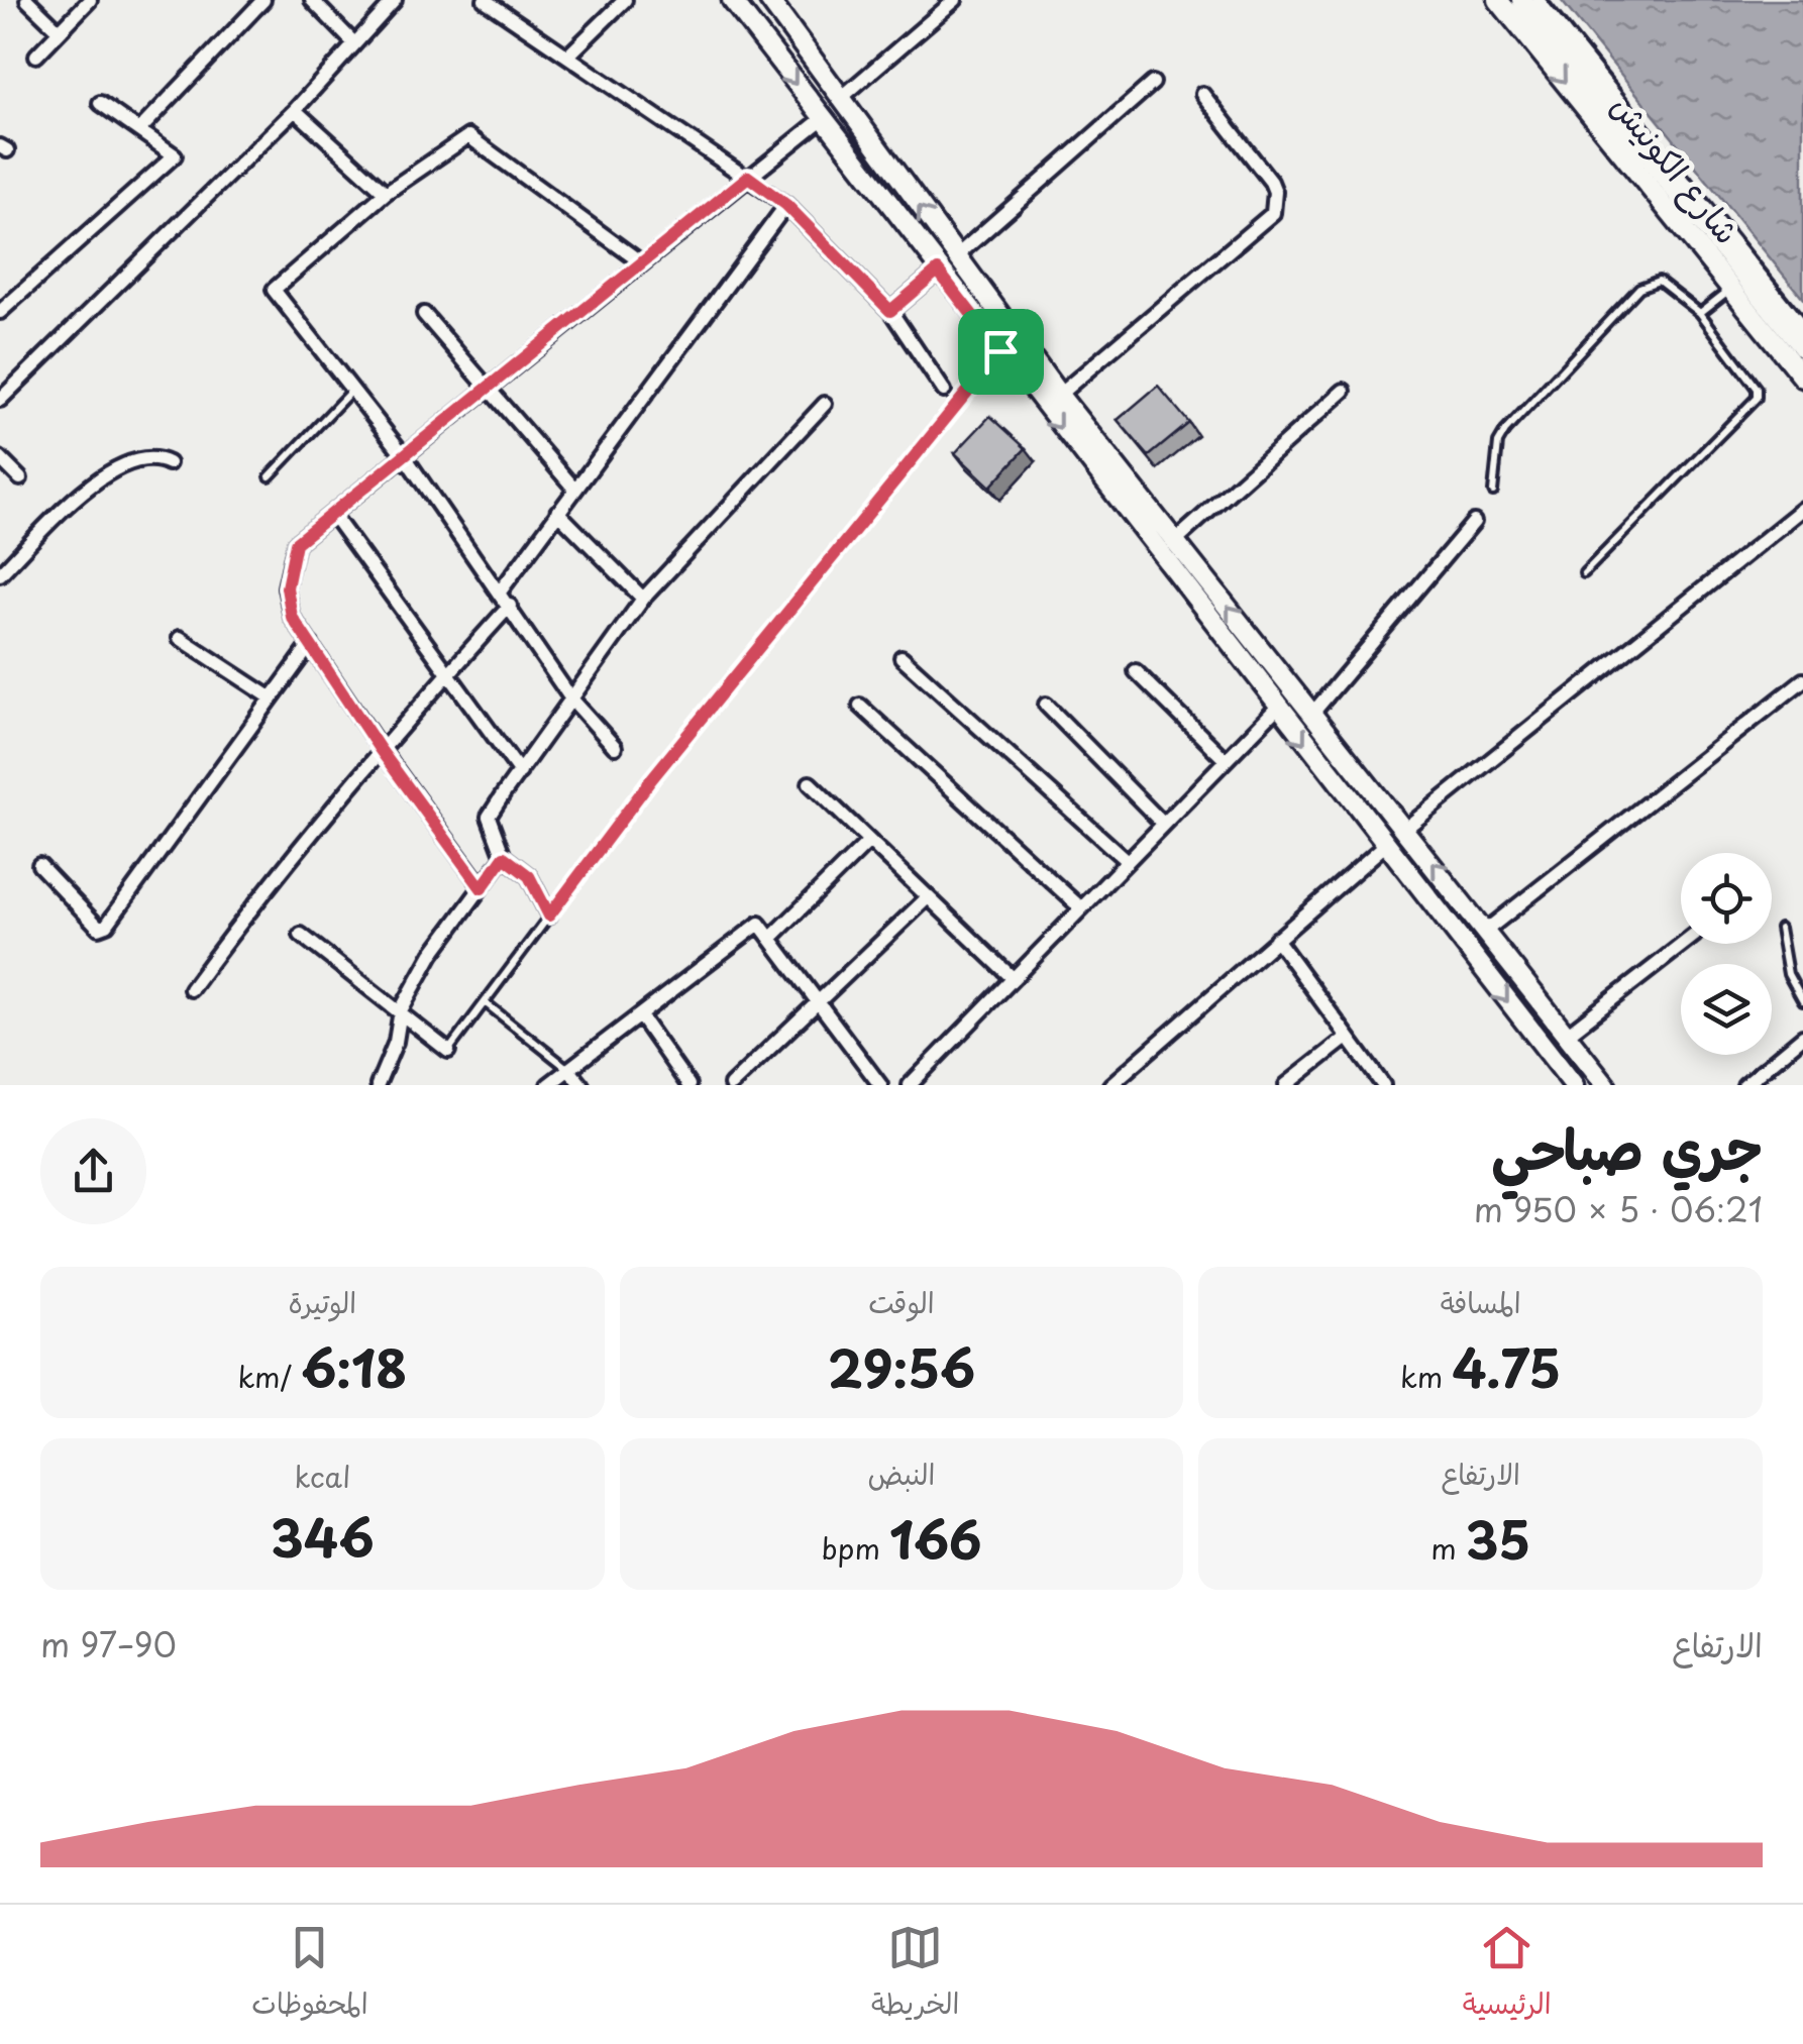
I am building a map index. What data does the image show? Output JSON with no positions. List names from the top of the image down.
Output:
{
  "streets": {
    "main road": ["شارع الكونيش"]
  },
  "page": {
    "heading": ["جري صباحي", "06:21 · 5 × 950 m"],
    "stats": [
      ["المسافة", "4.75 km"],
      ["الوقت", "29:56"],
      ["الوتيرة", "6:18 /km"],
      ["الارتفاع", "35 m"],
      ["النبض", "166 bpm"],
      ["kcal", "346"]
    ],
    "chart": ["الارتفاع", "90–97 m"],
    "tabs": ["الرئيسية", "الخريطة", "المحفوظات"]
  }
}
